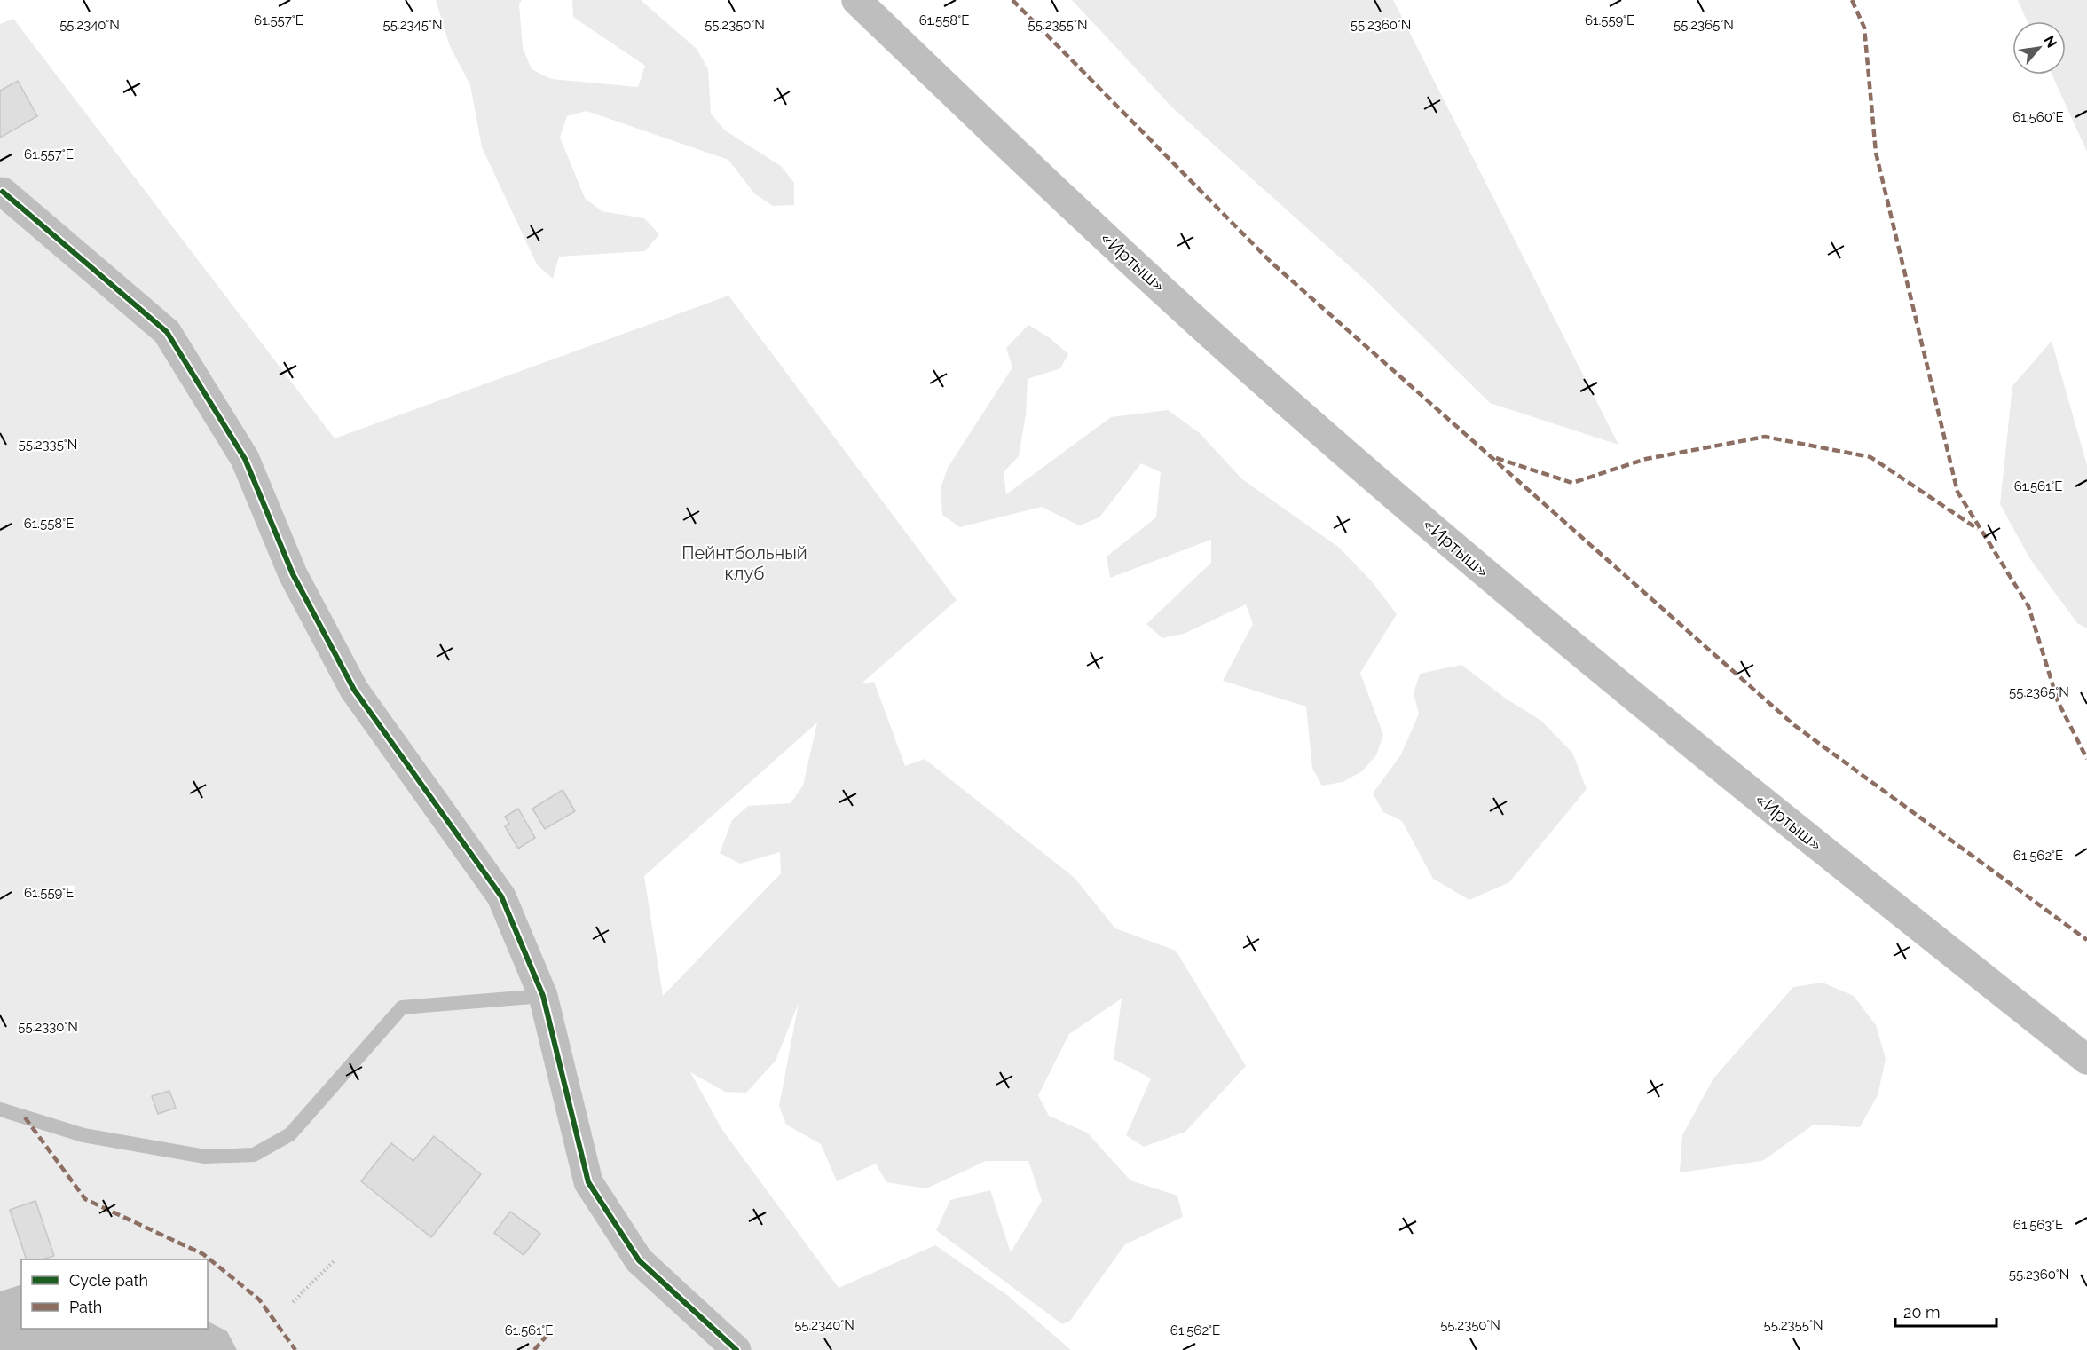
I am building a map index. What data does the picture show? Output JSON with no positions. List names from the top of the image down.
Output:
{
  "streets": {
    "main road": ["«Иртыш»"]
  },
  "parks": ["Пейнтбольный клуб"],
  "legend": ["Cycle path", "Path"],
  "scale_bar": "20 m",
  "north": "top right",
  "coordinates": [
    "61.557°E",
    "61.559°E",
    "61.558°E",
    "55.2340°N",
    "55.2345°N",
    "55.2350°N",
    "55.2355°N",
    "55.2360°N",
    "55.2365°N",
    "61.560°E",
    "55.2335°N",
    "61.561°E",
    "61.562°E",
    "55.2330°N",
    "61.563°E"
  ]
}
